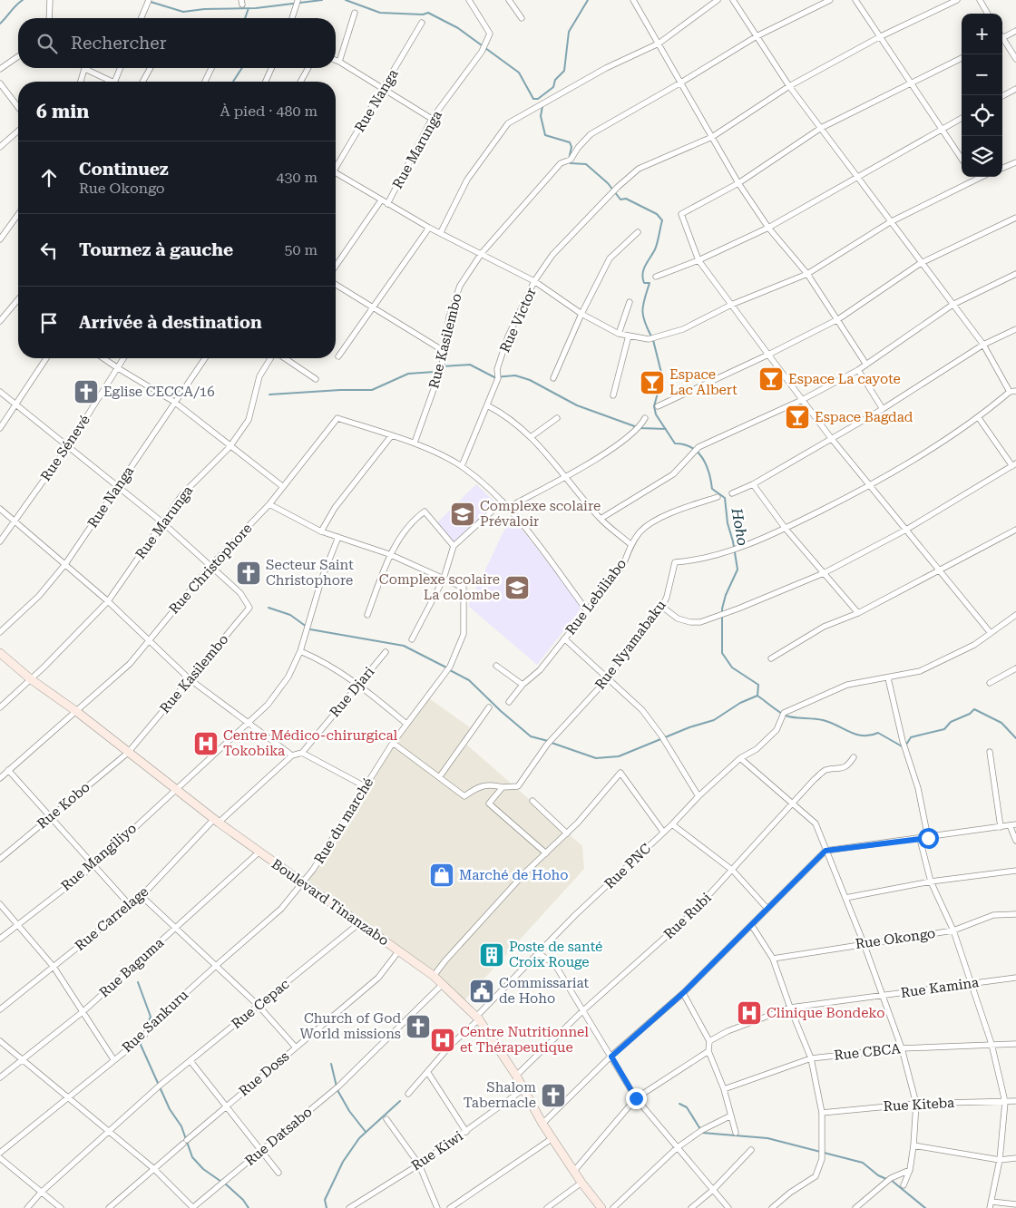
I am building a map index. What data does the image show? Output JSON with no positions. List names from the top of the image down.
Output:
{
  "streets": {
    "street": [
      "Rue Nanga",
      "Rue Marunga",
      "Rue Victor",
      "Rue Kasilembo",
      "Rue Sénevé",
      "Rue Christophore",
      "Rue Lebiliabo",
      "Rue Nyamabaku",
      "Rue Djari",
      "Rue Kobo",
      "Rue du marché",
      "Rue Mangiliyo",
      "Rue PNC",
      "Boulevard Tinanzabo",
      "Rue Rubi",
      "Rue Carrelage",
      "Rue Okongo",
      "Rue Baguma",
      "Rue Kamina",
      "Rue Cepac",
      "Rue Sankuru",
      "Rue CBCA",
      "Rue Doss",
      "Rue Kiteba",
      "Rue Datsabo",
      "Rue Kiwi"
    ]
  },
  "crossings": [
    ["Rue Marunga", "Boulevard Tinanzabo"],
    ["Rue Kasilembo", "Rue Christophore"],
    ["Rue Kasilembo", "Rue Kobo"],
    ["Rue Kasilembo", "Boulevard Tinanzabo"],
    ["Rue Christophore", "Boulevard Tinanzabo"],
    ["Rue Kobo", "Boulevard Tinanzabo"],
    ["Rue du marché", "Boulevard Tinanzabo"],
    ["Rue du marché", "Rue Sankuru"],
    ["Rue Mangiliyo", "Boulevard Tinanzabo"],
    ["Rue PNC", "Boulevard Tinanzabo"],
    ["Boulevard Tinanzabo", "Rue Rubi"],
    ["Boulevard Tinanzabo", "Rue Carrelage"],
    ["Boulevard Tinanzabo", "Rue Baguma"],
    ["Boulevard Tinanzabo", "Rue Cepac"],
    ["Boulevard Tinanzabo", "Rue Sankuru"],
    ["Boulevard Tinanzabo", "Rue Doss"],
    ["Boulevard Tinanzabo", "Rue Datsabo"],
    ["Boulevard Tinanzabo", "Rue Kiwi"]
  ],
  "water": ["Hoho"],
  "places": {
    "bar": ["Espace La cayote", "Espace Lac Albert", "Espace Bagdad"],
    "church": [
      "Eglise CECCA/16",
      "Secteur Saint Christophore",
      "Church of God World missions",
      "Shalom Tabernacle"
    ],
    "school or university": ["Complexe scolaire Prévaloir", "Complexe scolaire La colombe"],
    "hospital": ["Centre Médico-chirurgical Tokobika", "Clinique Bondeko", "Centre Nutritionnel et Thérapeutique"],
    "shop": ["Marché de Hoho"],
    "building": ["Poste de santé Croix Rouge"],
    "public building": ["Commissariat de Hoho"]
  },
  "page": {
    "map_buttons": ["+", "−"],
    "search": "Rechercher",
    "heading": ["6 min", "À pied · 480 m"],
    "list": [
      ["Continuez", "Rue Okongo", "430 m"],
      ["Tournez à gauche", "50 m"],
      "Arrivée à destination"
    ]
  }
}
